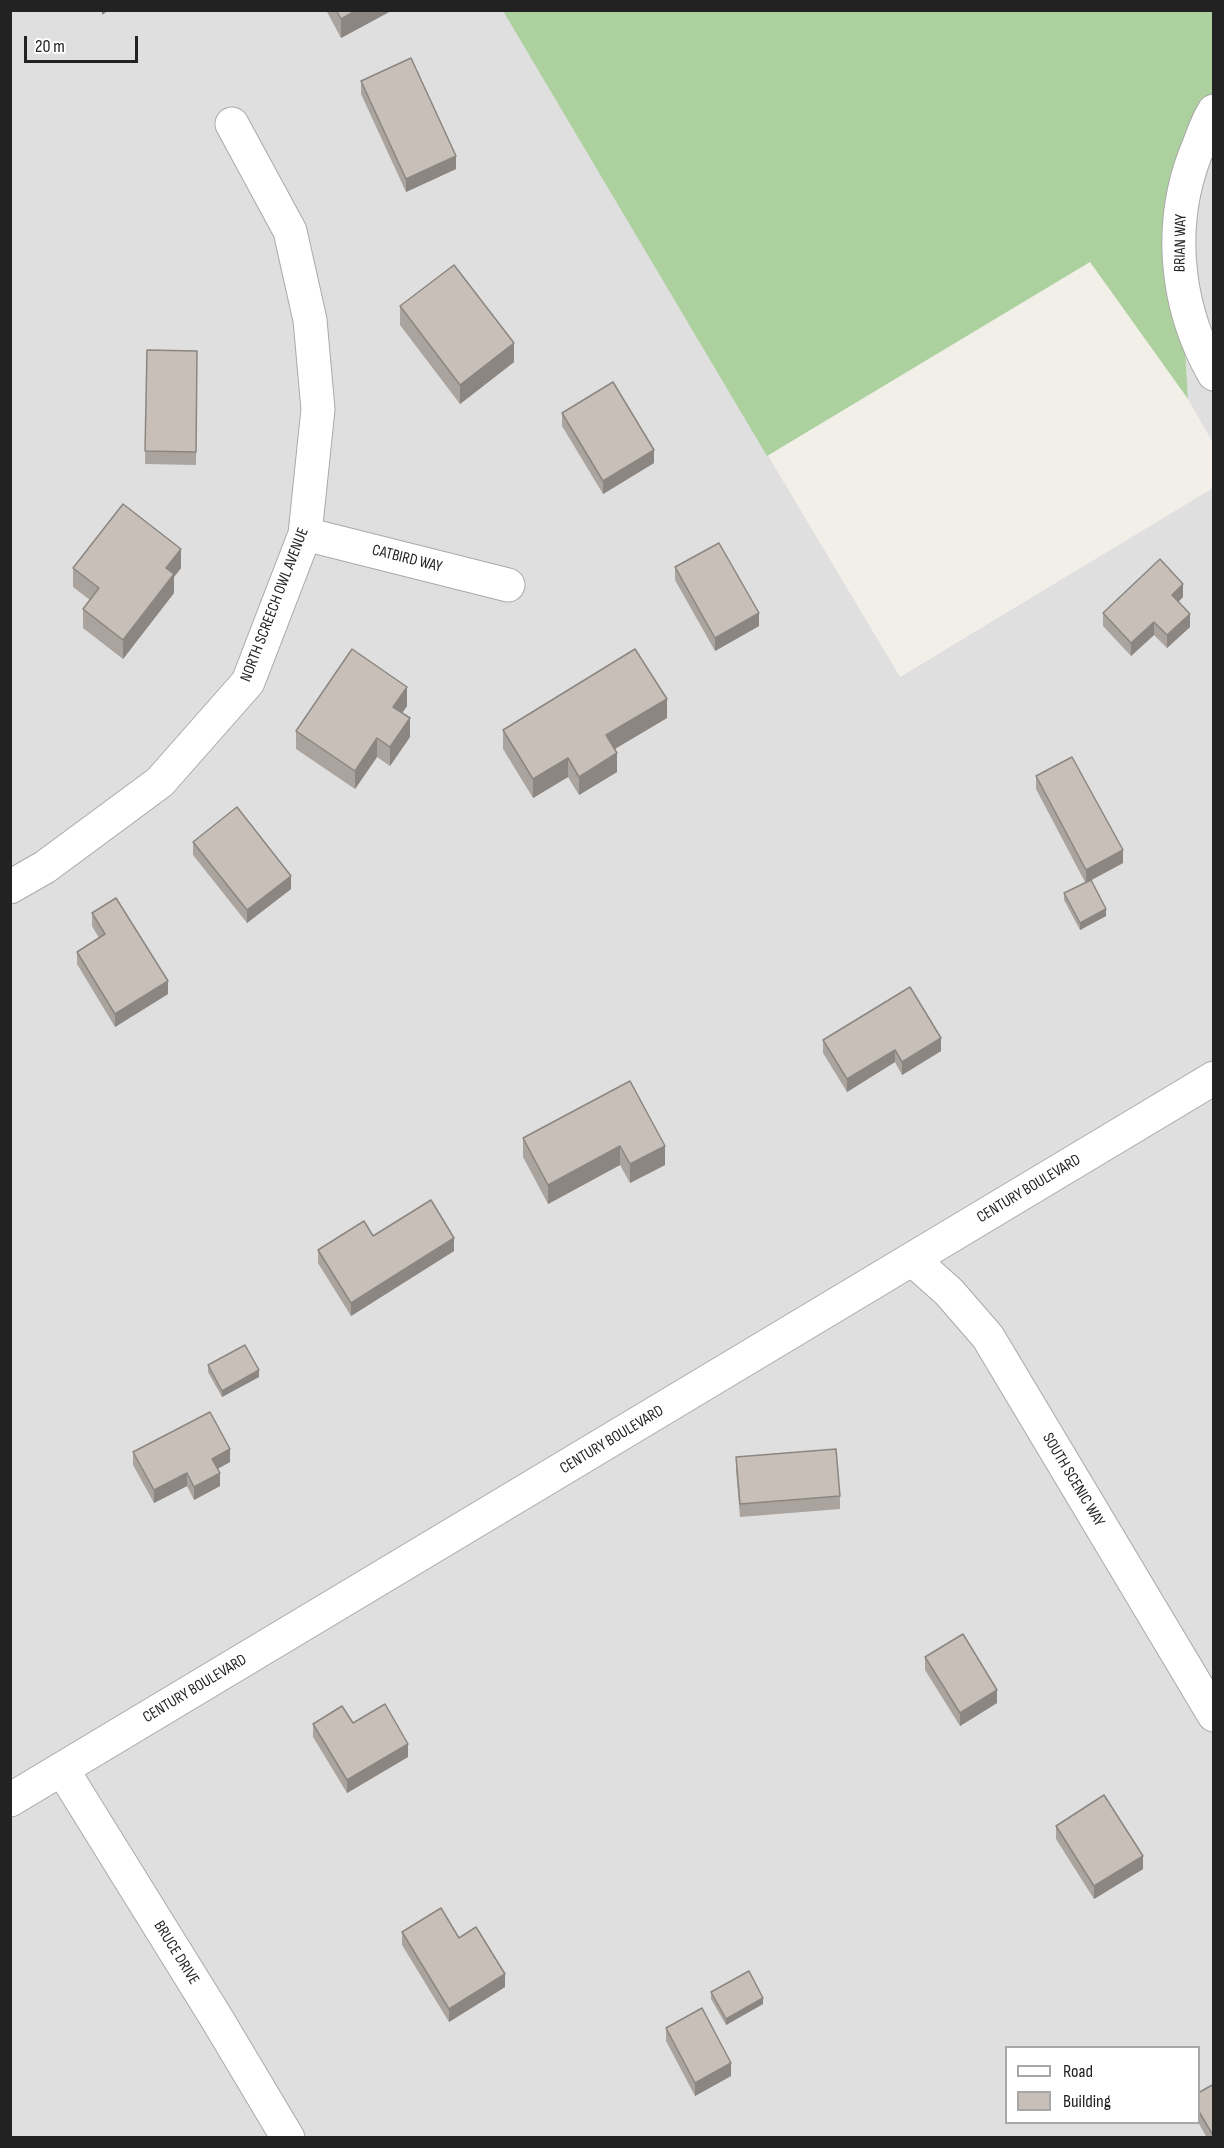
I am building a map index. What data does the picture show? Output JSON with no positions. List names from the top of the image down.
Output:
{
  "streets": {
    "street": [
      "BRIAN WAY",
      "CATBIRD WAY",
      "NORTH SCREECH OWL AVENUE",
      "CENTURY BOULEVARD",
      "SOUTH SCENIC WAY",
      "BRUCE DRIVE"
    ]
  },
  "crossings": [
    ["CATBIRD WAY", "NORTH SCREECH OWL AVENUE"],
    ["CENTURY BOULEVARD", "SOUTH SCENIC WAY"],
    ["CENTURY BOULEVARD", "BRUCE DRIVE"]
  ],
  "legend": ["Road", "Building"],
  "scale_bar": "20 m"
}
